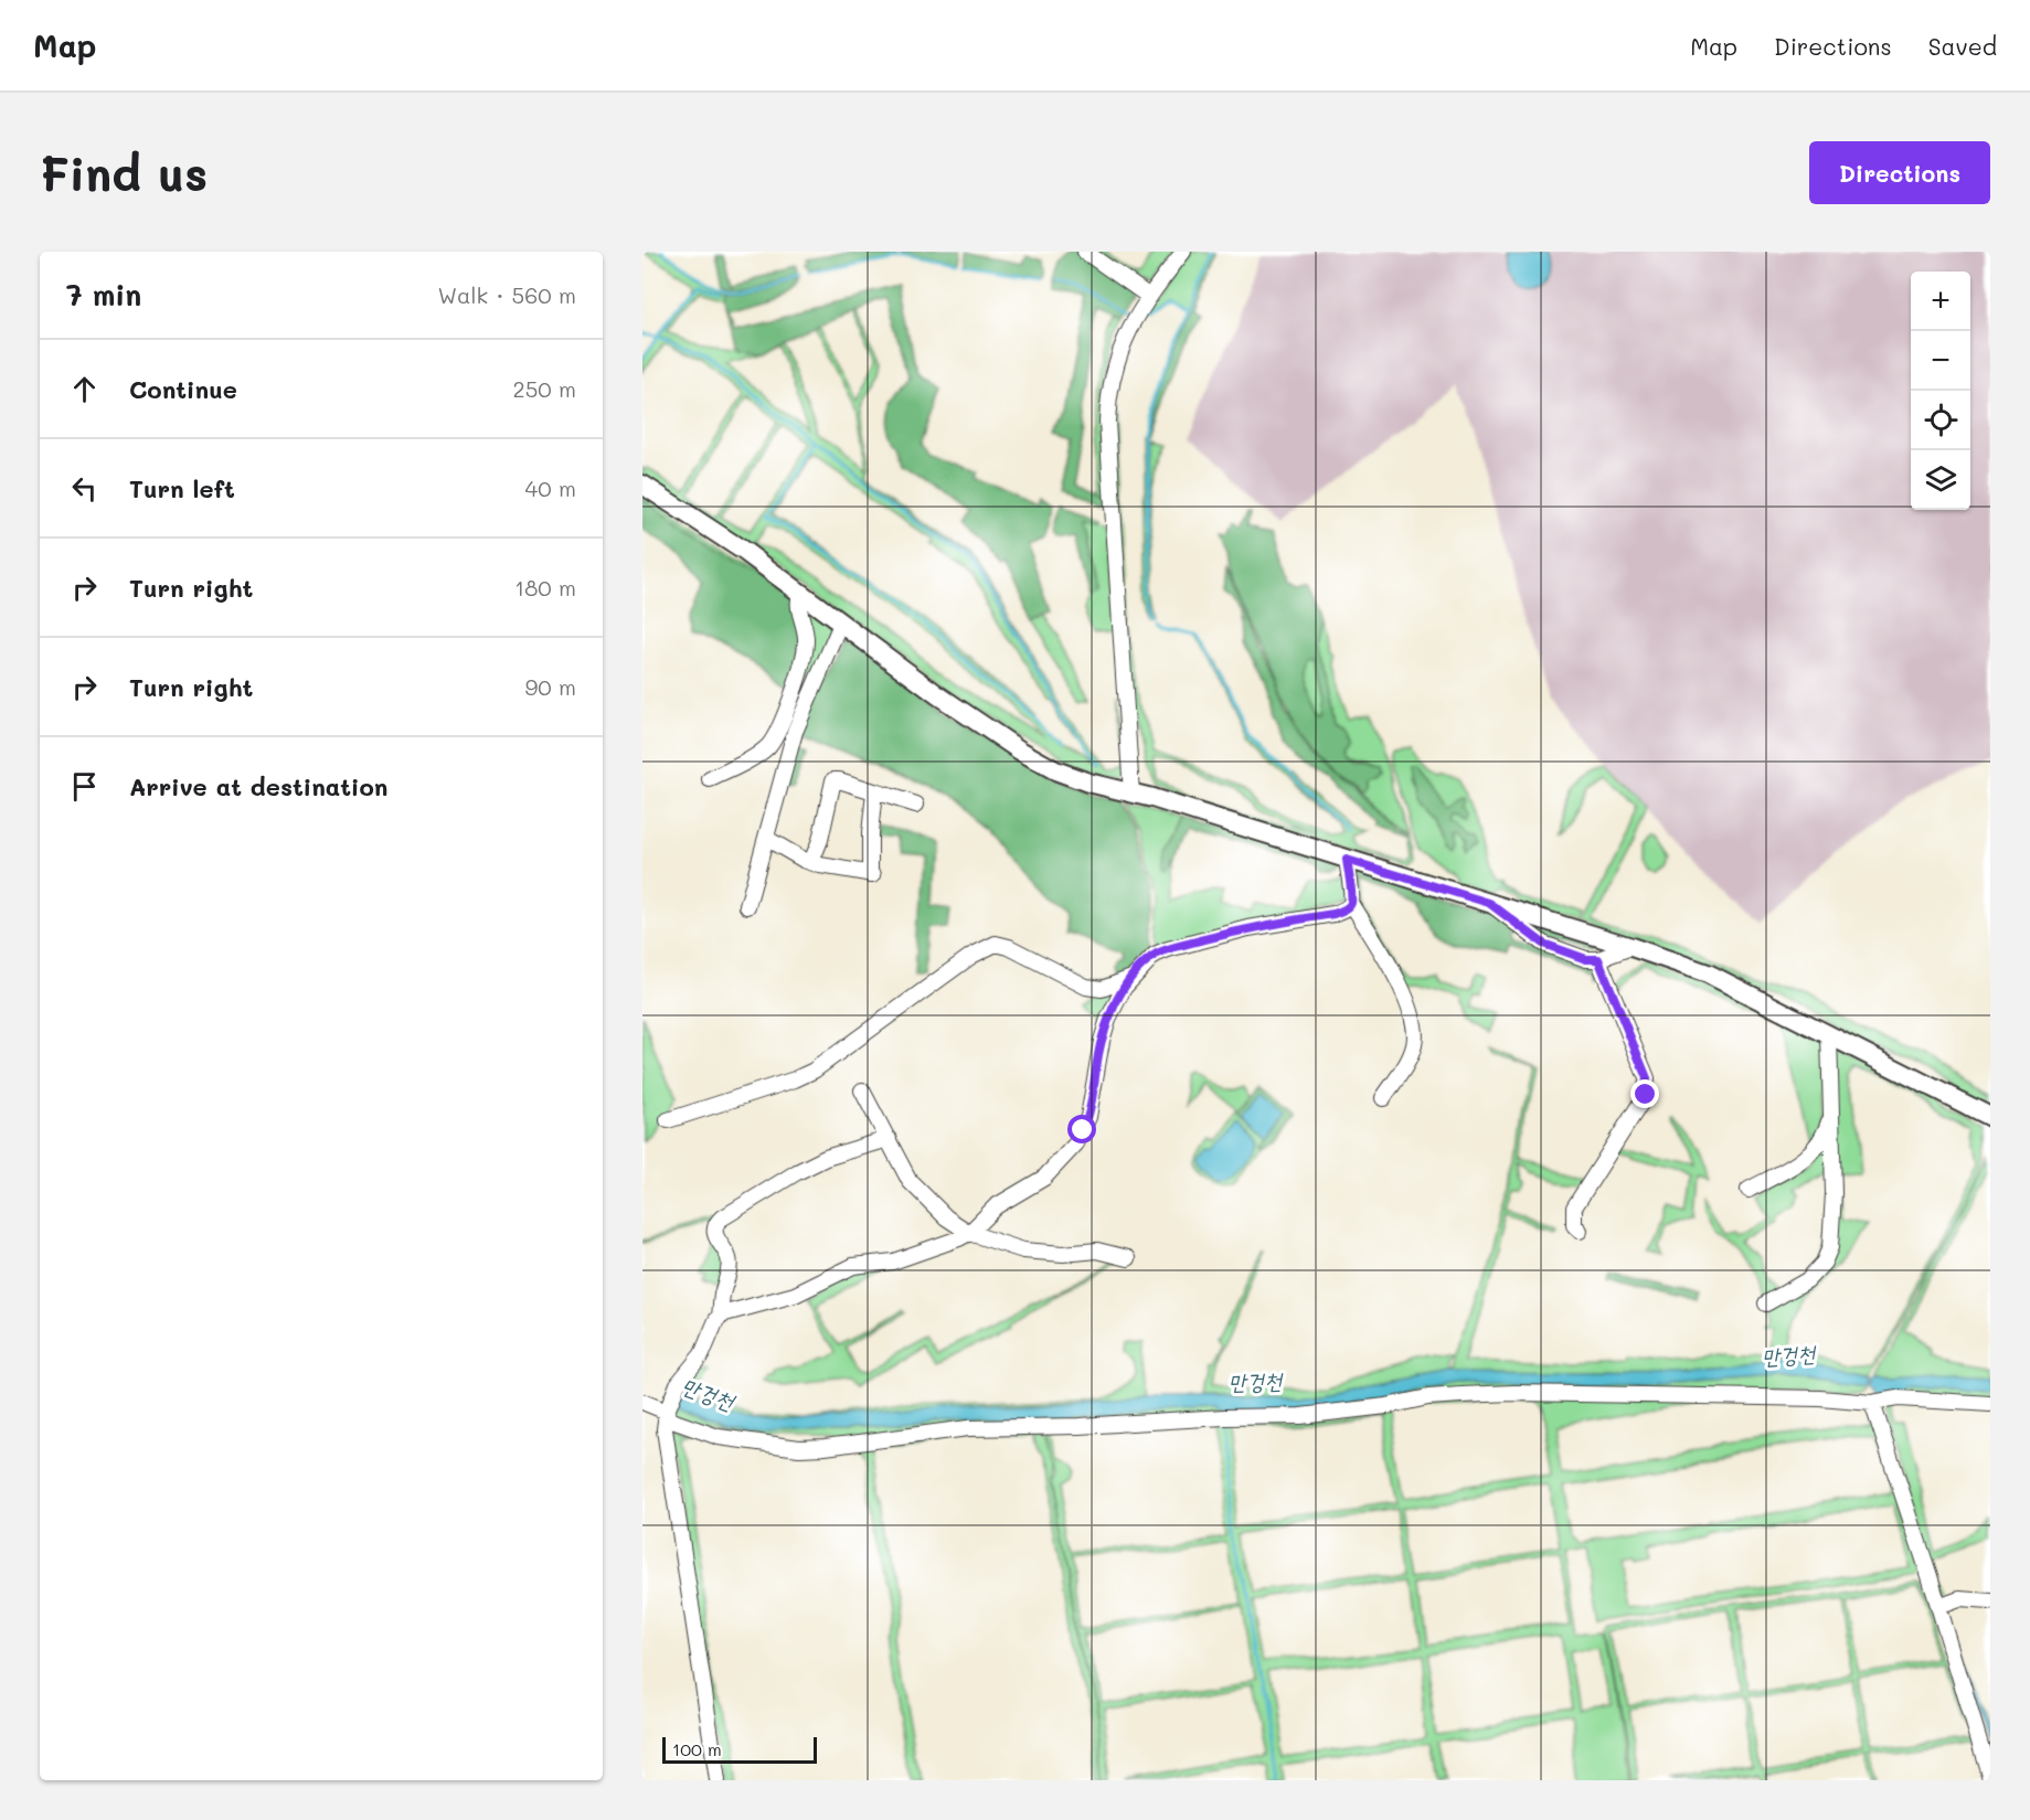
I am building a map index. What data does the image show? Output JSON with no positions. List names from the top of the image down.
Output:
{
  "water": ["만겅천"],
  "scale_bar": "100 m",
  "page": {
    "header": "Map",
    "nav": ["Map", "Directions", "Saved"],
    "buttons": "Directions",
    "title": "Find us",
    "heading": ["7 min", "Walk · 560 m"],
    "map_buttons": ["+", "−"],
    "list": [
      ["Continue", "250 m"],
      ["Turn left", "40 m"],
      ["Turn right", "180 m"],
      ["Turn right", "90 m"],
      "Arrive at destination"
    ],
    "scale": "100 m"
  }
}
